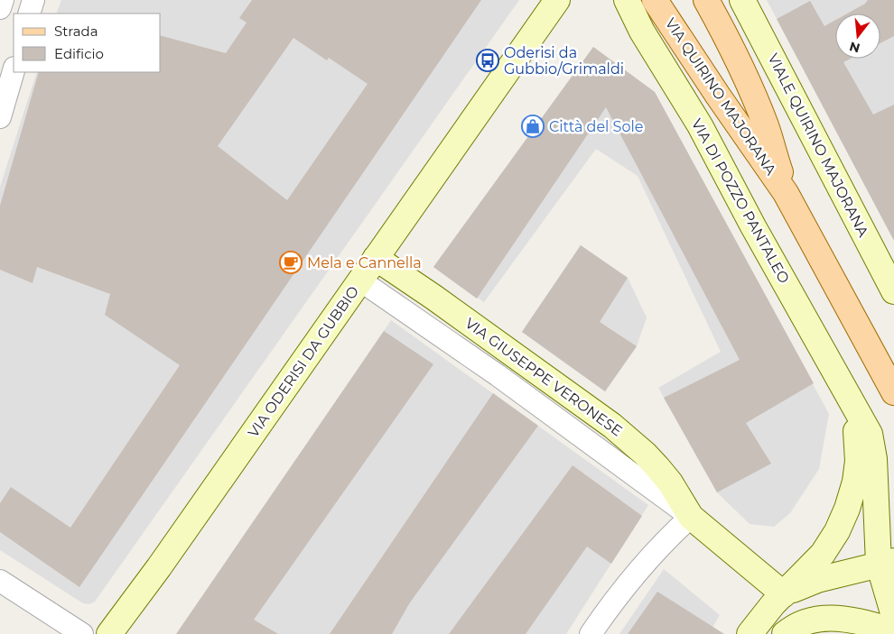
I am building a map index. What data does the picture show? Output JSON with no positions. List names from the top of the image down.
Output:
{
  "streets": {
    "main road": ["VIA QUIRINO MAJORANA"],
    "street": [
      "VIALE QUIRINO MAJORANA",
      "VIA DI POZZO PANTALEO",
      "VIA ODERISI DA GUBBIO",
      "VIA GIUSEPPE VERONESE"
    ]
  },
  "crossings": [
    ["VIA DI POZZO PANTALEO", "VIA GIUSEPPE VERONESE"],
    ["VIA ODERISI DA GUBBIO", "VIA GIUSEPPE VERONESE"]
  ],
  "places": {
    "bus stop": ["Oderisi da Gubbio/Grimaldi"],
    "shop": ["Città del Sole"],
    "cafe": ["Mela e Cannella"]
  },
  "legend": ["Strada", "Edificio"],
  "north": "bottom"
}
